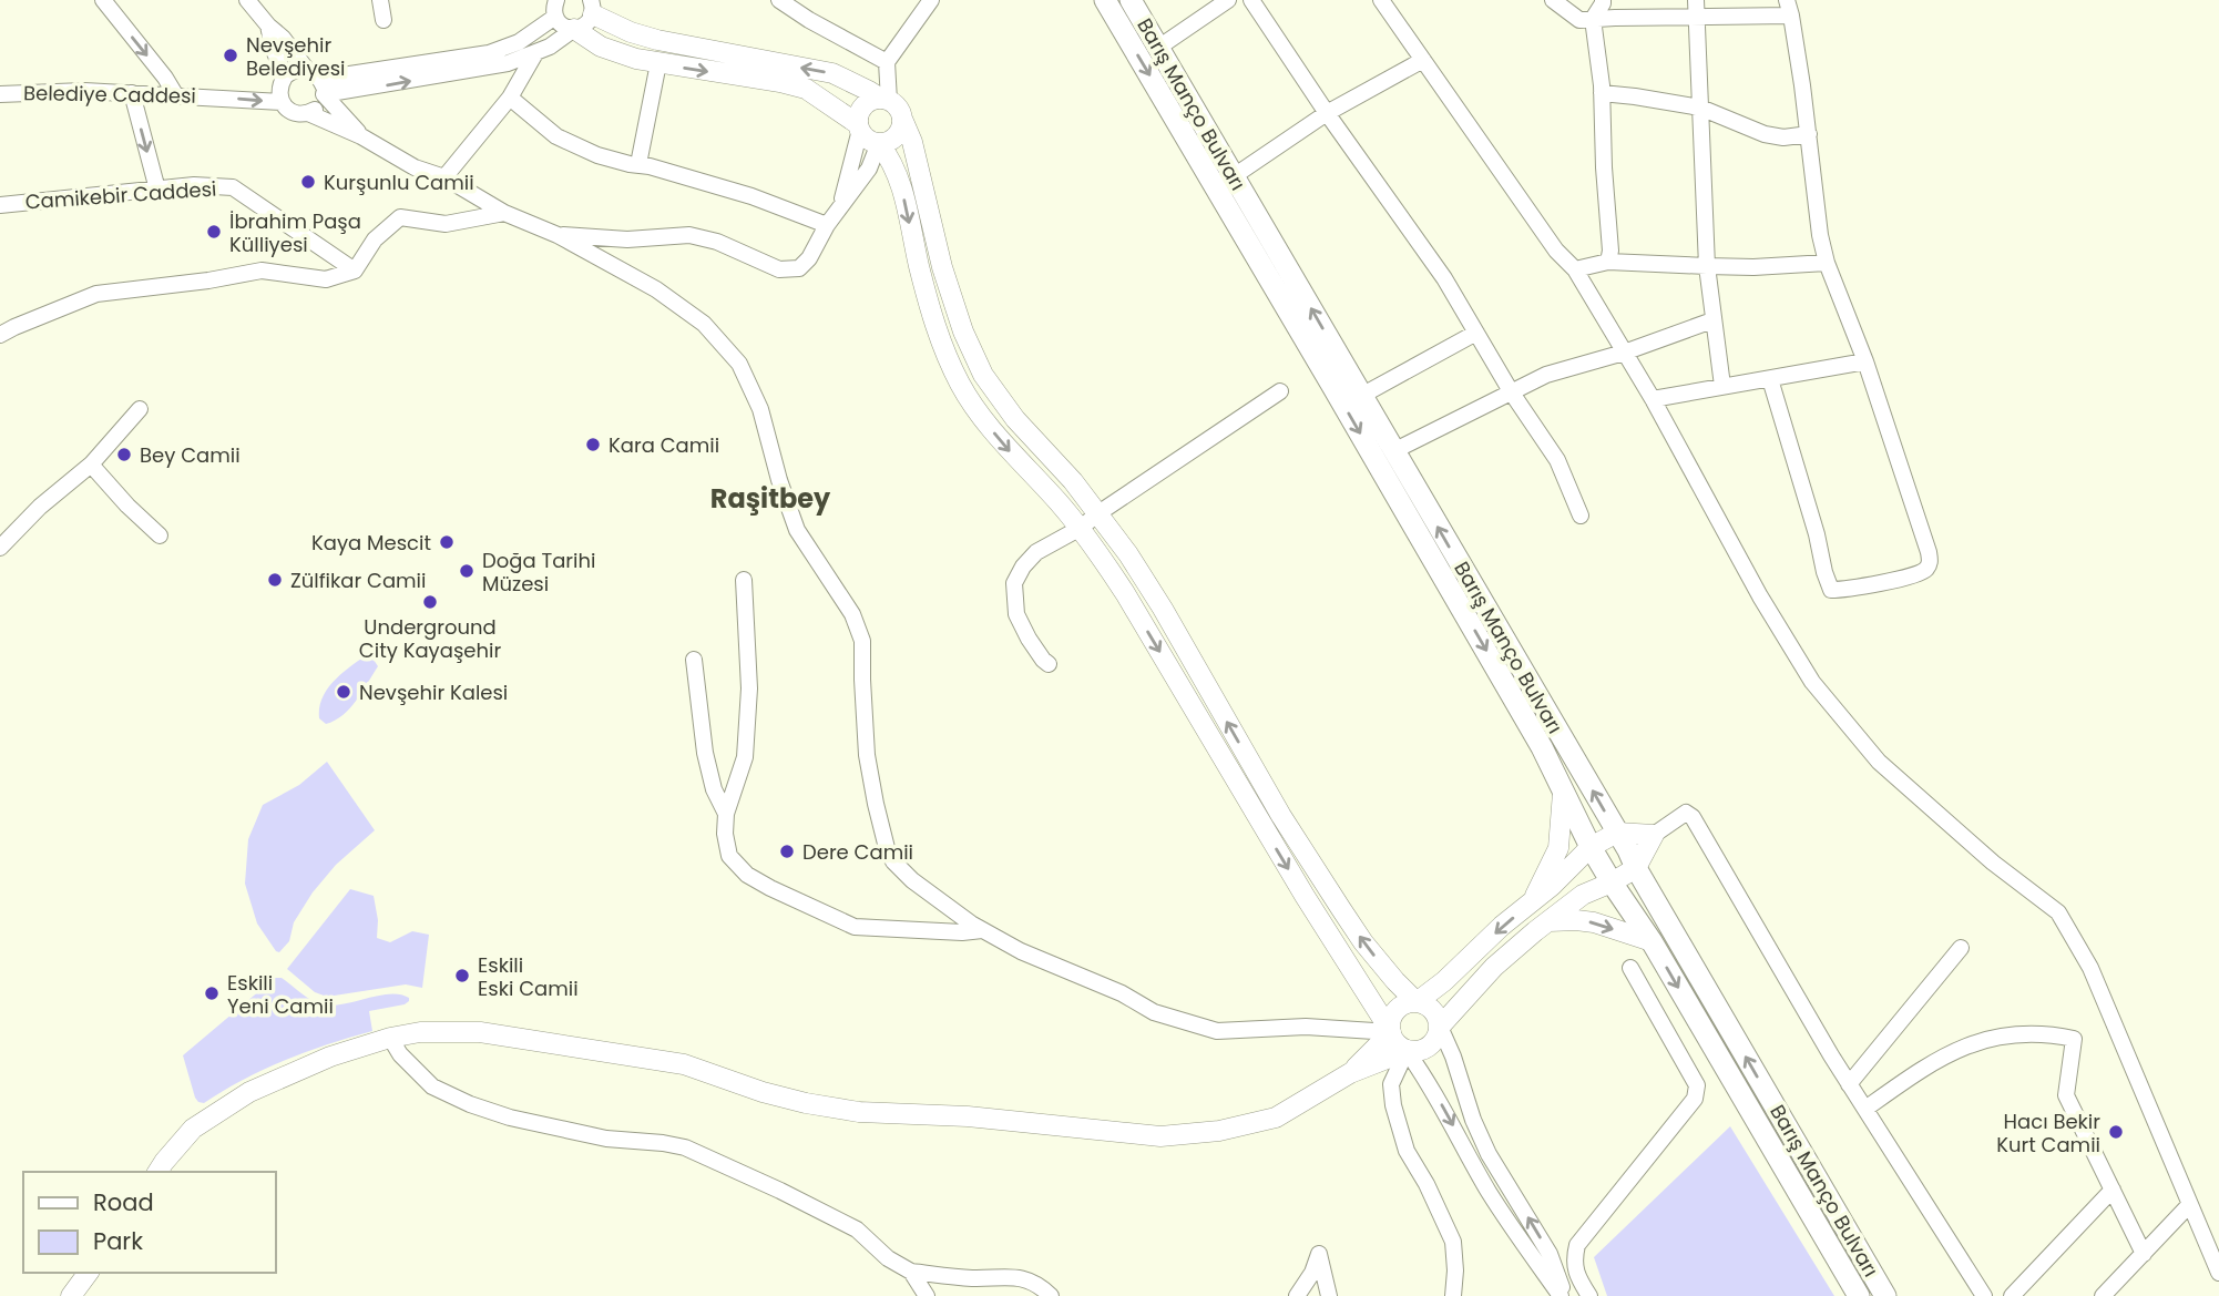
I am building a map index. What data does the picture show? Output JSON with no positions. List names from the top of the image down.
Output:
{
  "streets": {
    "highway": ["Barış Manço Bulvarı"],
    "street": ["Belediye Caddesi", "Camikebir Caddesi"]
  },
  "one_way": ["Belediye Caddesi"],
  "districts": ["Raşitbey"],
  "places": [
    "Nevşehir Belediyesi",
    "Kurşunlu Camii",
    "İbrahim Paşa Külliyesi",
    "Kara Camii",
    "Bey Camii",
    "Kaya Mescit",
    "Doğa Tarihi Müzesi",
    "Zülfikar Camii",
    "Underground City Kayaşehir",
    "Nevşehir Kalesi",
    "Dere Camii",
    "Eskili Eski Camii",
    "Eskili Yeni Camii",
    "Hacı Bekir Kurt Camii"
  ],
  "legend": ["Road", "Park"]
}
